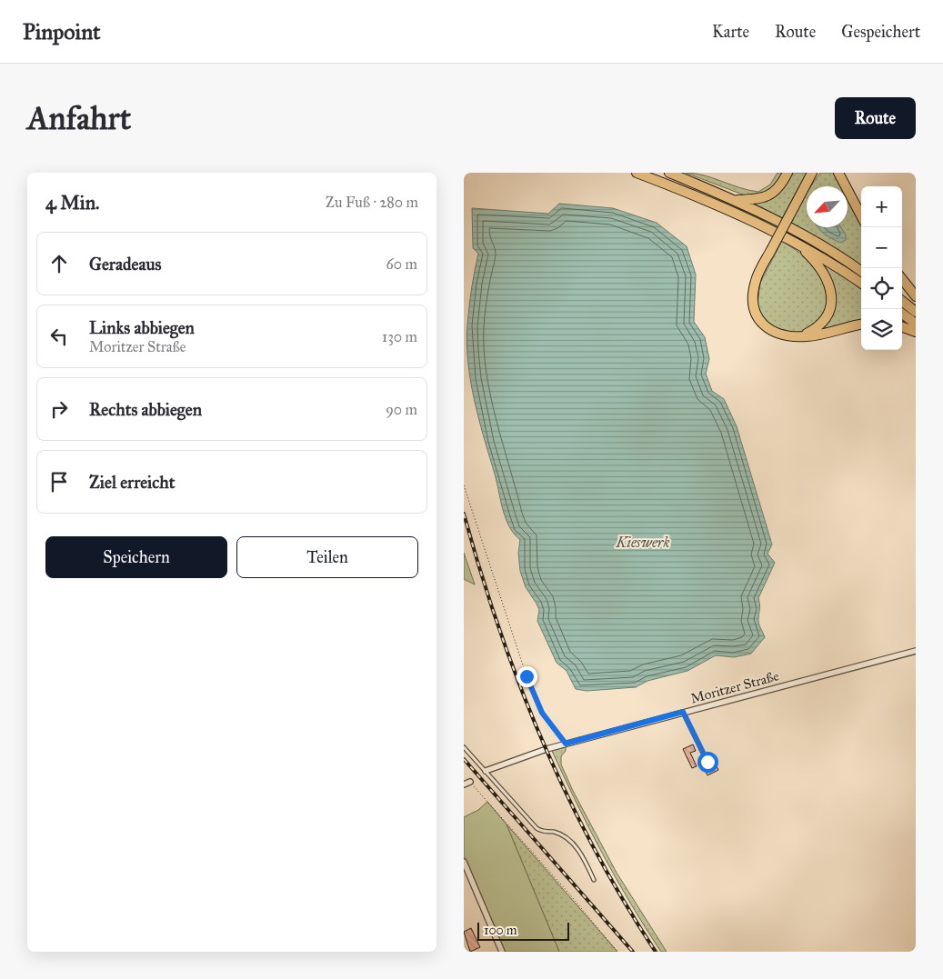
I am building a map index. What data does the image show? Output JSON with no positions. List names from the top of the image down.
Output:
{
  "streets": {
    "street": ["Moritzer Straße"]
  },
  "water": ["Kieswerk"],
  "scale_bar": "100 m",
  "north": "bottom left",
  "page": {
    "header": "Pinpoint",
    "nav": ["Karte", "Route", "Gespeichert"],
    "buttons": [
      "Route",
      ["Speichern", "Teilen"]
    ],
    "title": "Anfahrt",
    "heading": ["4 Min.", "Zu Fuß · 280 m"],
    "map_buttons": ["+", "−"],
    "list": [
      ["Geradeaus", "60 m"],
      ["Links abbiegen", "Moritzer Straße", "130 m"],
      ["Rechts abbiegen", "90 m"],
      "Ziel erreicht"
    ],
    "scale": "100 m"
  }
}
